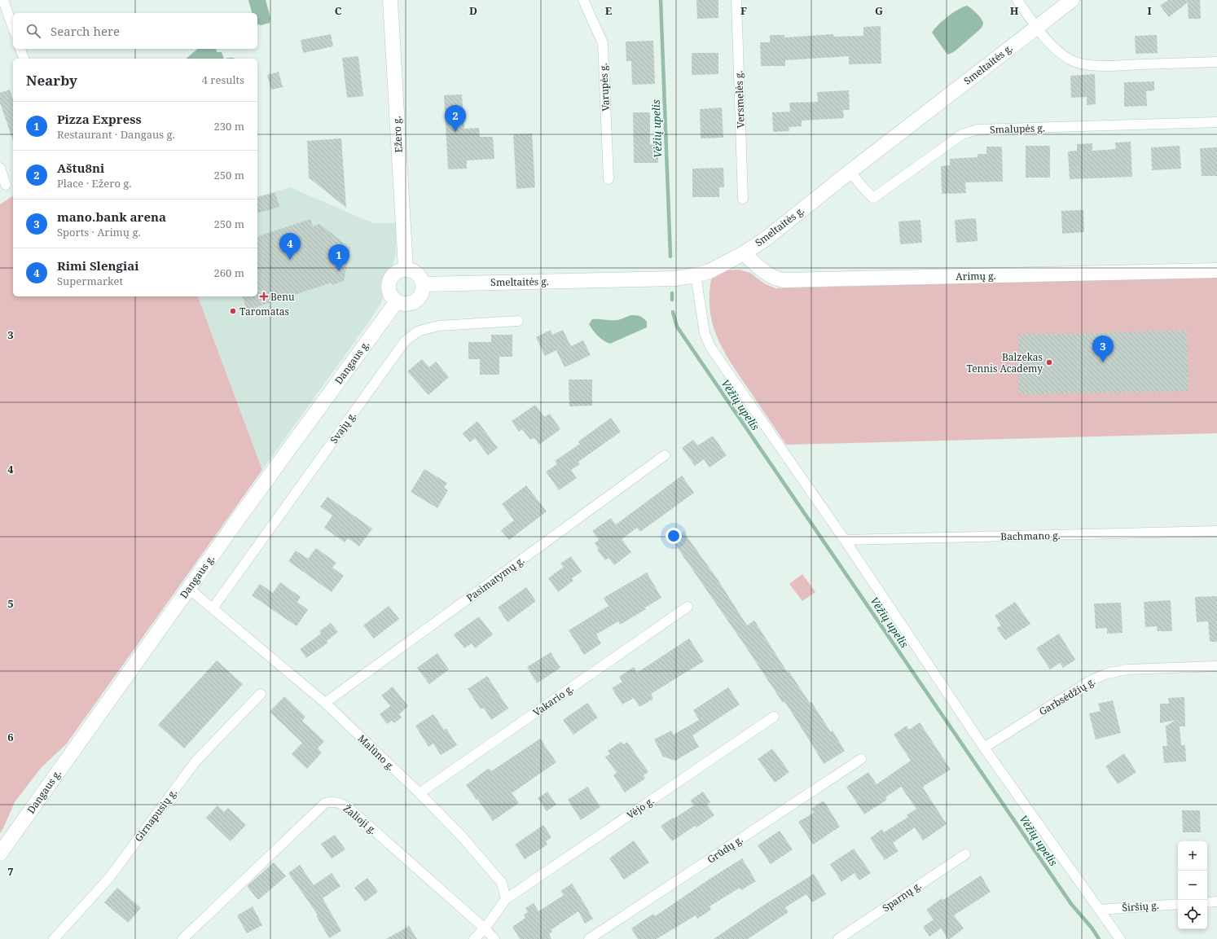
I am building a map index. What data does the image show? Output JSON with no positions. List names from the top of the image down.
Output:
{
  "streets": {
    "main road": [
      "Smeltaitės g.",
      "Ežero g.",
      "Arimų g.",
      "Dangaus g."
    ],
    "street": [
      "Varupės g.",
      "Versmelės g.",
      "Smalupės g.",
      "Svajų g.",
      "Bachmano g.",
      "Pasimatymų g.",
      "Garbsėdžių g.",
      "Vakario g.",
      "Malūno g.",
      "Vėjo g.",
      "Girnapusių g.",
      "Žalioji g.",
      "Grūdų g.",
      "Sparnų g.",
      "Širšių g."
    ]
  },
  "crossings": [
    ["Smeltaitės g.", "Smalupės g."],
    ["Smeltaitės g.", "Ežero g."],
    ["Smeltaitės g.", "Arimų g."],
    ["Smeltaitės g.", "Dangaus g."],
    ["Ežero g.", "Dangaus g."],
    ["Dangaus g.", "Malūno g."],
    ["Svajų g.", "Malūno g."],
    ["Pasimatymų g.", "Malūno g."],
    ["Vakario g.", "Malūno g."],
    ["Malūno g.", "Vėjo g."]
  ],
  "water": ["Vėžių upelis"],
  "places": {
    "health": ["Benu"],
    "other": ["Taromatas", "Balzekas Tennis Academy"]
  },
  "page": {
    "search": "Search here",
    "heading": ["Nearby", "4 results"],
    "list": [
      {
        "mark": "1",
        "name": "Pizza Express",
        "note": "Restaurant · Dangaus g.",
        "value": "230 m"
      },
      {
        "mark": "2",
        "name": "Aštu8ni",
        "note": "Place · Ežero g.",
        "value": "250 m"
      },
      {
        "mark": "3",
        "name": "mano.bank arena",
        "note": "Sports · Arimų g.",
        "value": "250 m"
      },
      {
        "mark": "4",
        "name": "Rimi Slengiai",
        "note": "Supermarket",
        "value": "260 m"
      }
    ],
    "pins": [
      "2",
      "4",
      "1",
      "3"
    ],
    "map_buttons": ["+", "−"]
  },
  "grid": {
    "columns": [
      "C",
      "D",
      "E",
      "F",
      "G",
      "H",
      "I"
    ],
    "rows": [
      "3",
      "4",
      "5",
      "6",
      "7"
    ]
  }
}
